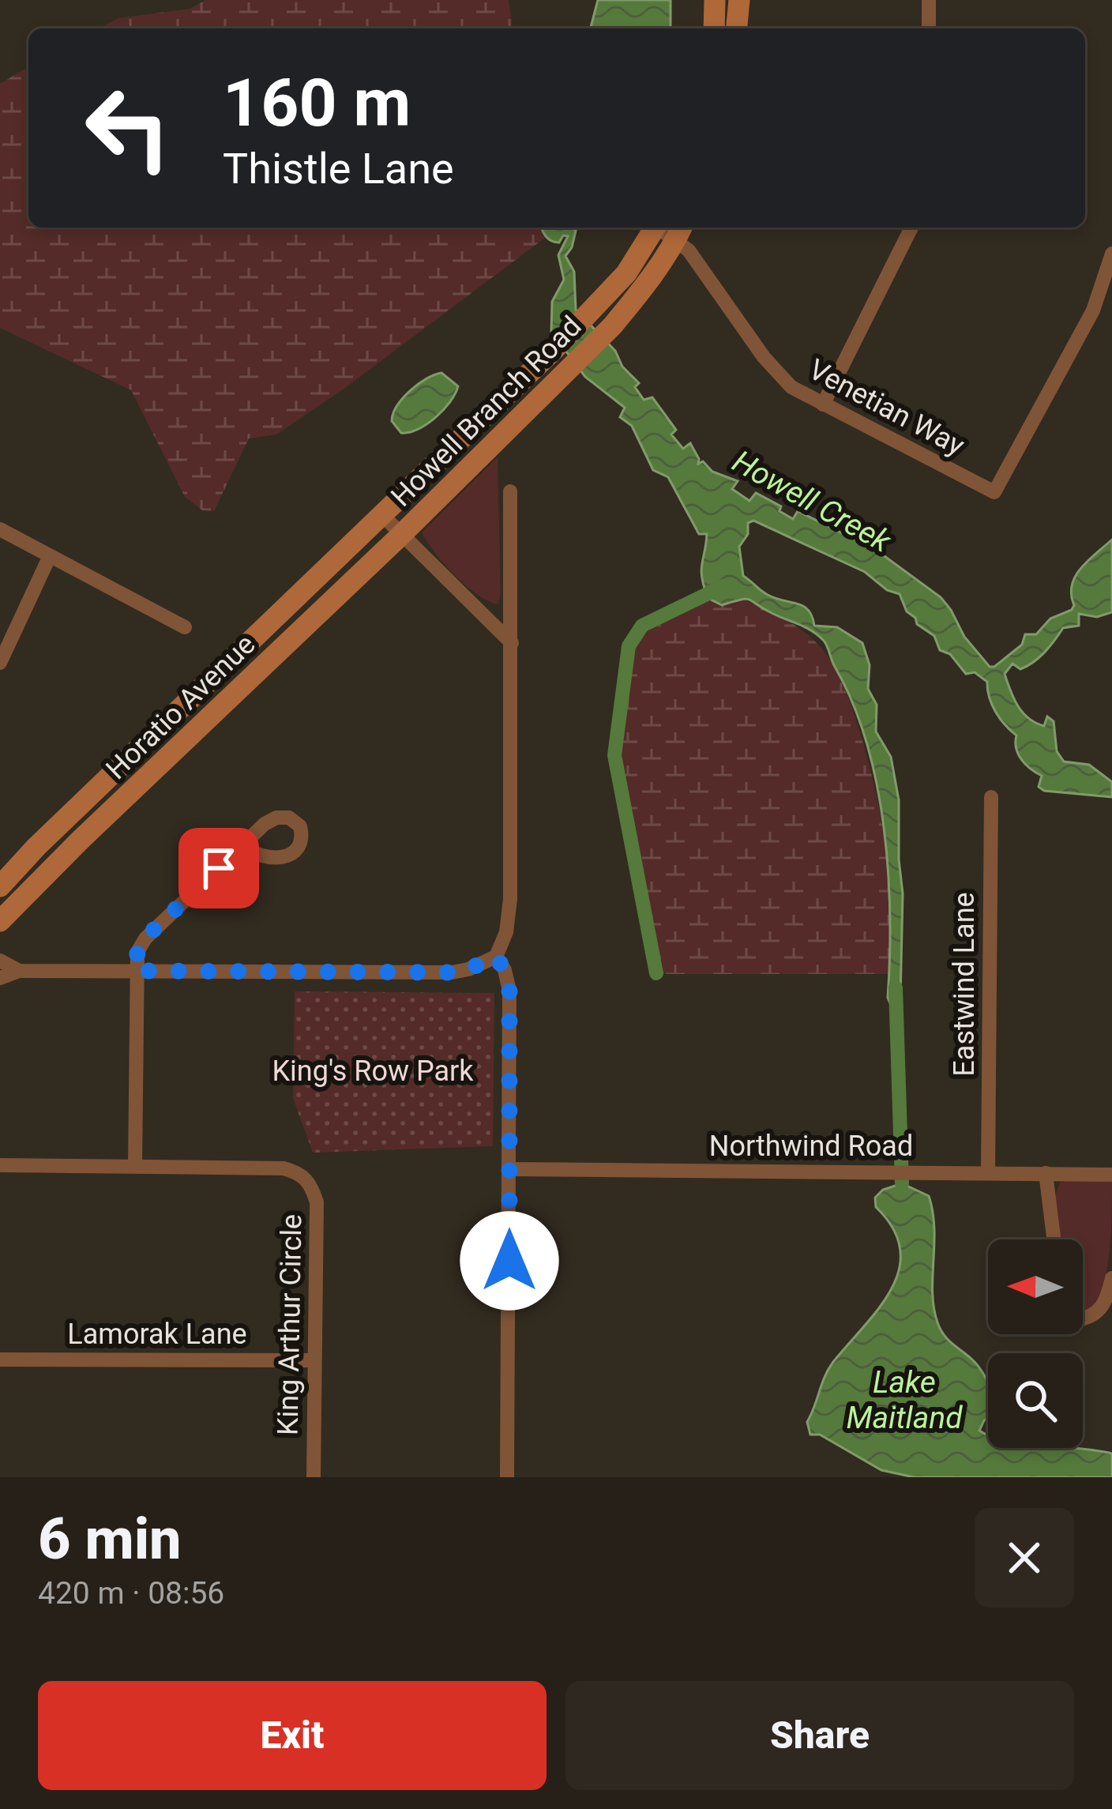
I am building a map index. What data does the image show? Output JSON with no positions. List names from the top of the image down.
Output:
{
  "streets": {
    "main road": ["Howell Branch Road", "Horatio Avenue"],
    "street": [
      "Venetian Way",
      "Eastwind Lane",
      "Northwind Road",
      "King Arthur Circle",
      "Lamorak Lane"
    ]
  },
  "crossings": [
    ["Venetian Way", "Howell Branch Road"],
    ["Howell Branch Road", "Horatio Avenue"],
    ["Eastwind Lane", "Northwind Road"],
    ["King Arthur Circle", "Lamorak Lane"]
  ],
  "water": ["Howell Creek", "Lake Maitland"],
  "parks": ["King's Row Park"],
  "north": "left",
  "page": {
    "turn": ["160 m", "Thistle Lane"],
    "heading": ["6 min", "420 m · 08:56"],
    "buttons": ["Exit", "Share"]
  }
}
